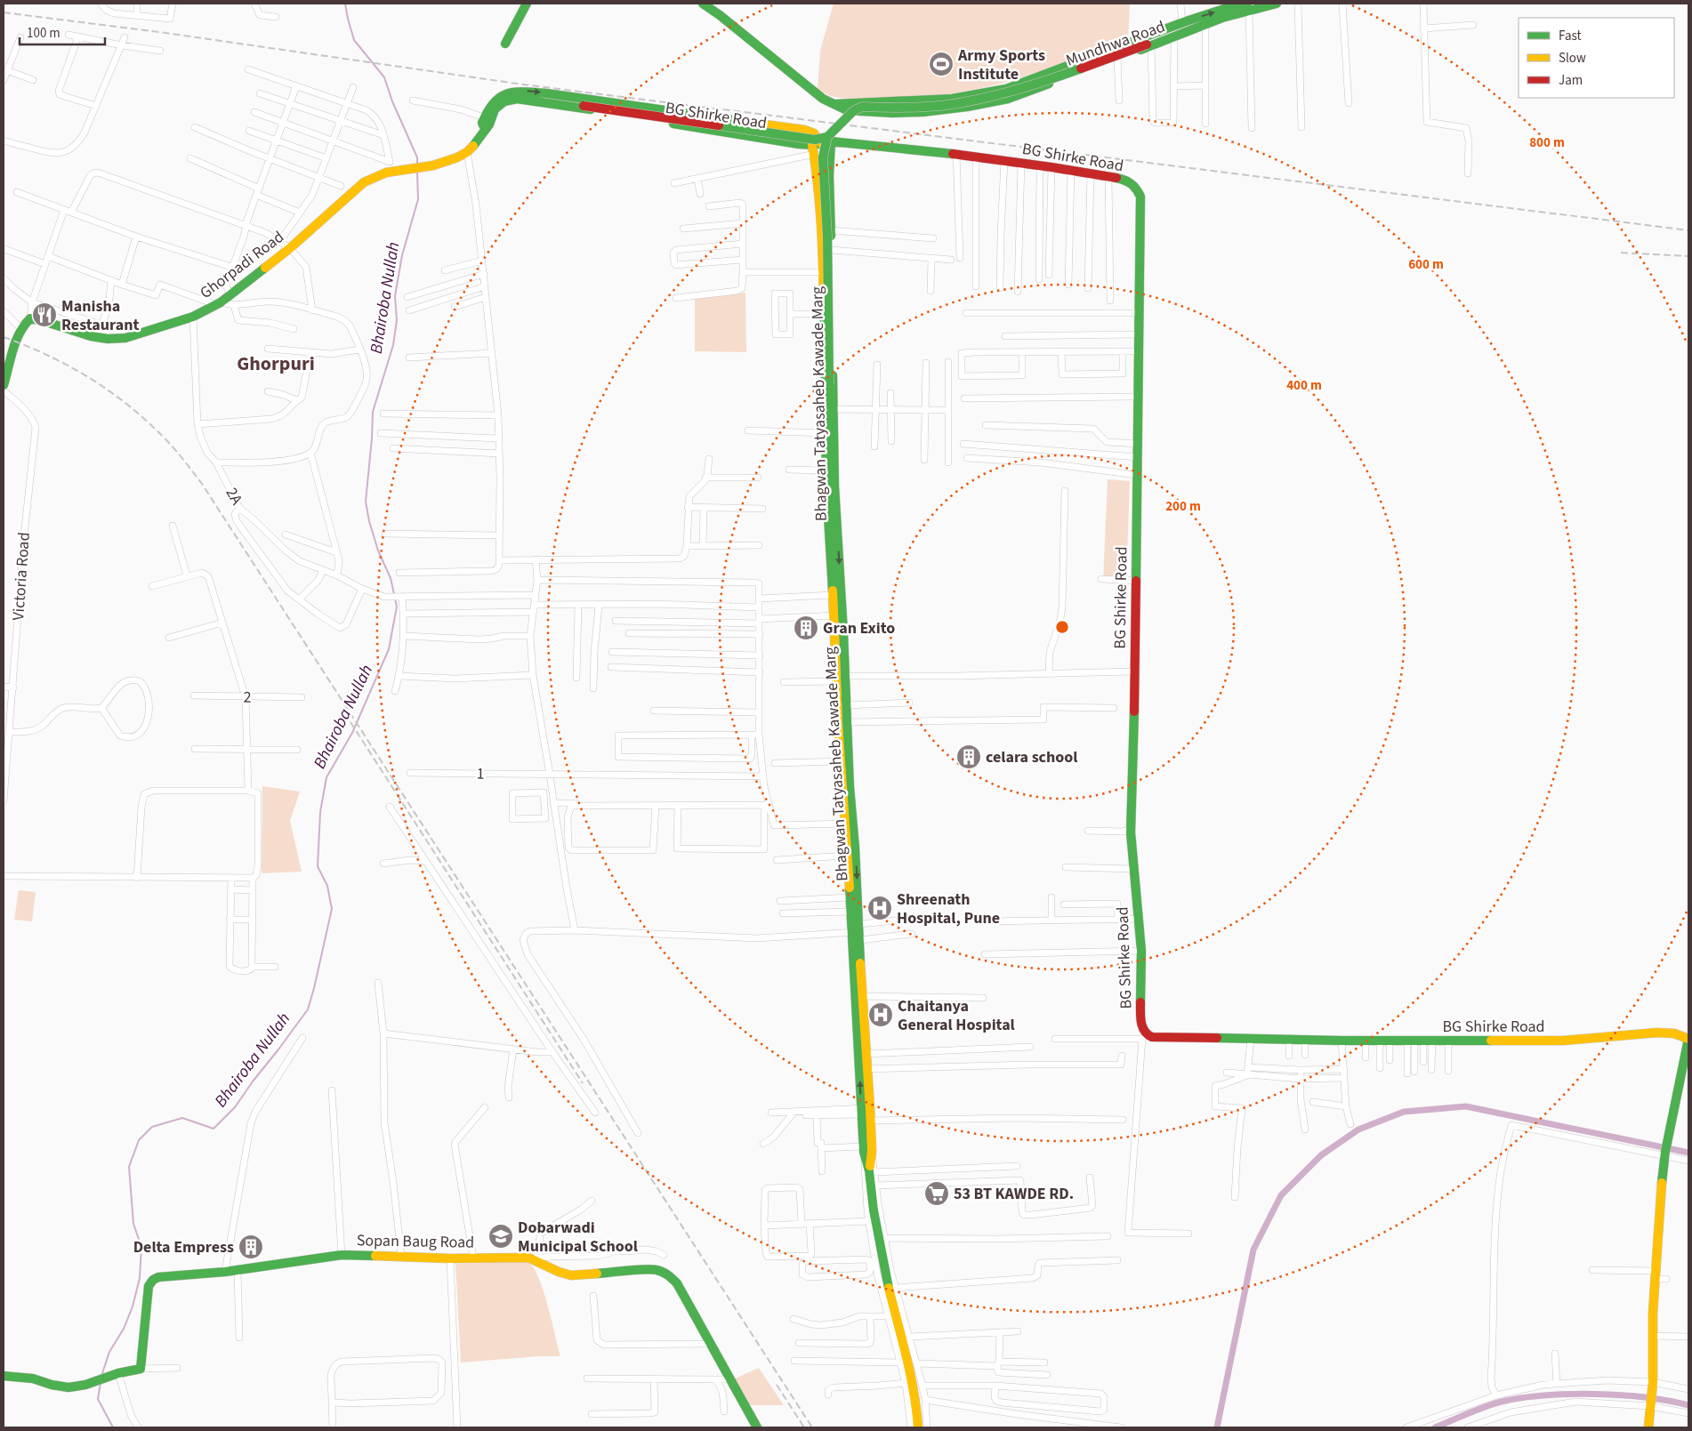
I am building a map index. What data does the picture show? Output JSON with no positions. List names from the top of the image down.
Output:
{
  "streets": {
    "street": [
      "Mundhwa Road",
      "BG Shirke Road",
      "Ghorpadi Road",
      "Bhagwan Tatyasaheb Kawade Marg",
      "2A",
      "Victoria Road",
      "2",
      "1",
      "Sopan Baug Road"
    ]
  },
  "crossings": [
    ["BG Shirke Road", "Bhagwan Tatyasaheb Kawade Marg"],
    ["Ghorpadi Road", "2A"]
  ],
  "districts": ["Ghorpuri"],
  "water": ["Bhairoba Nullah"],
  "places": {
    "sports": ["Army Sports Institute"],
    "restaurant": ["Manisha Restaurant"],
    "building": ["Gran Exito", "celara school", "Delta Empress"],
    "hospital": ["Shreenath Hospital, Pune", "Chaitanya General Hospital"],
    "supermarket": ["53 BT KAWDE RD."],
    "school or university": ["Dobarwadi Municipal School"]
  },
  "legend": ["Fast", "Slow", "Jam"],
  "scale_bar": "100 m",
  "rings": [
    "800 m",
    "600 m",
    "400 m",
    "200 m"
  ]
}
